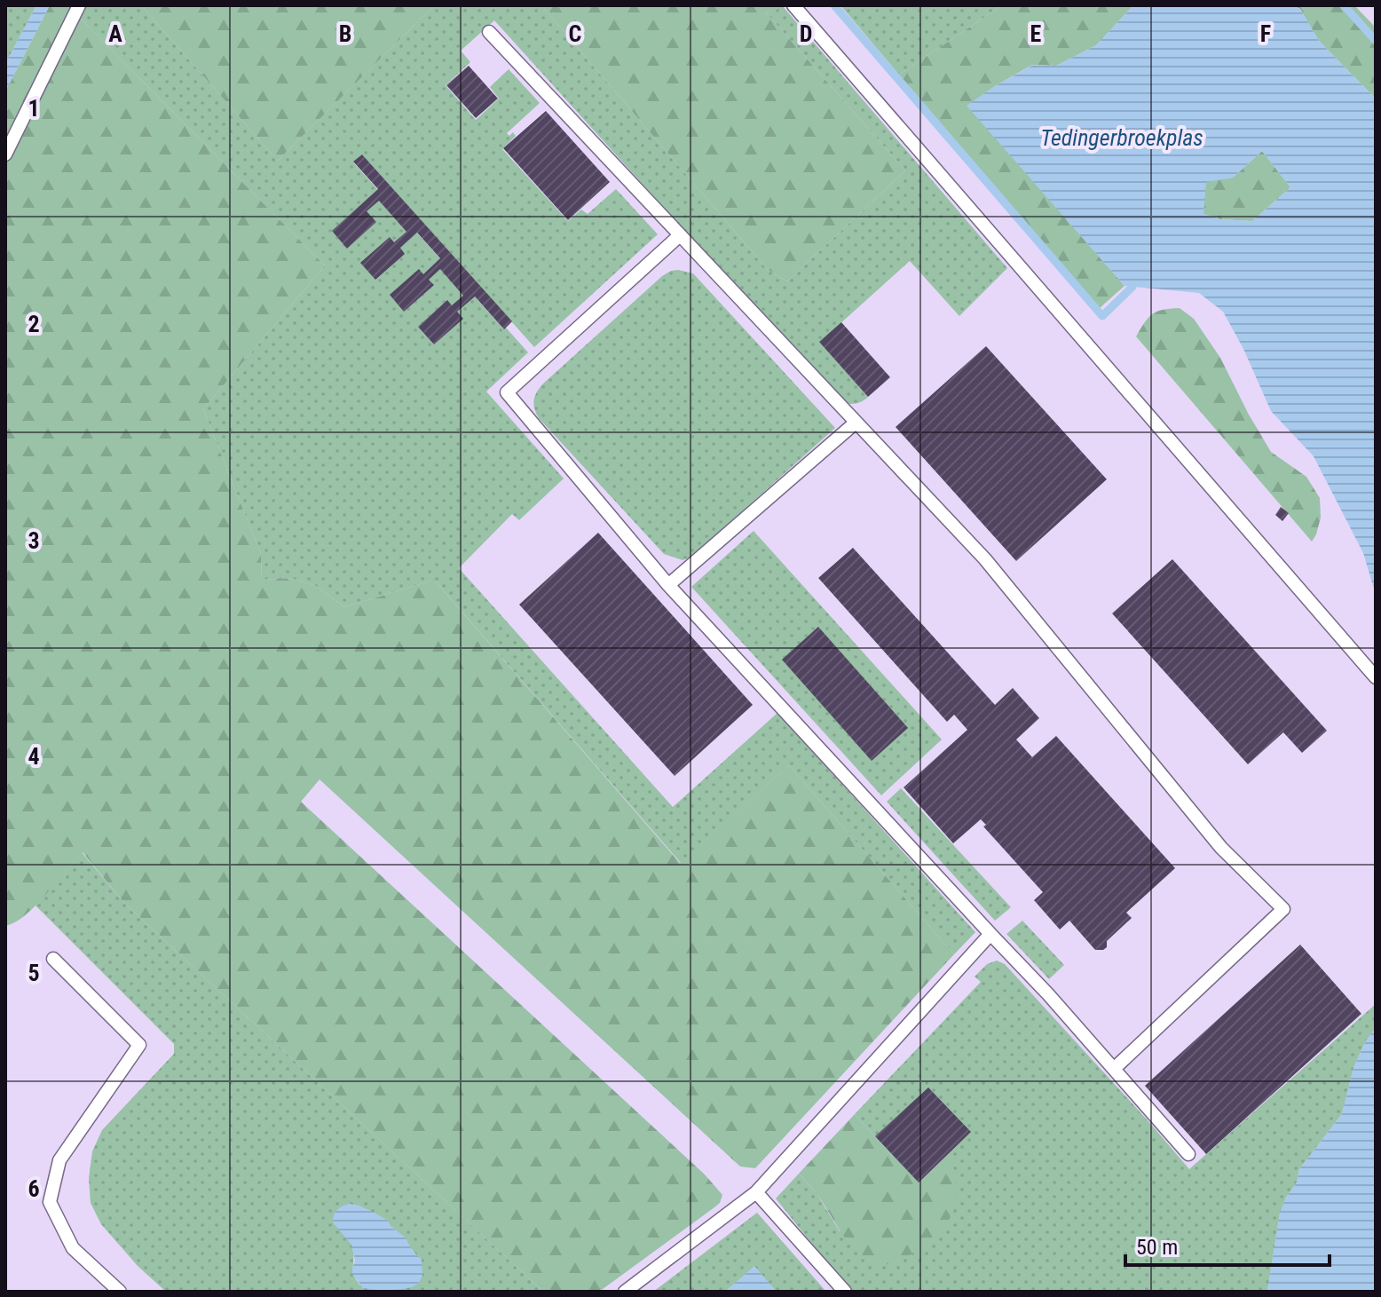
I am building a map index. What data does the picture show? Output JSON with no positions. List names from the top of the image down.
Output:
{
  "water": ["Tedingerbroekplas"],
  "scale_bar": "50 m",
  "grid": {
    "columns": [
      "A",
      "B",
      "C",
      "D",
      "E",
      "F"
    ],
    "rows": [
      "1",
      "2",
      "3",
      "4",
      "5",
      "6"
    ]
  }
}
